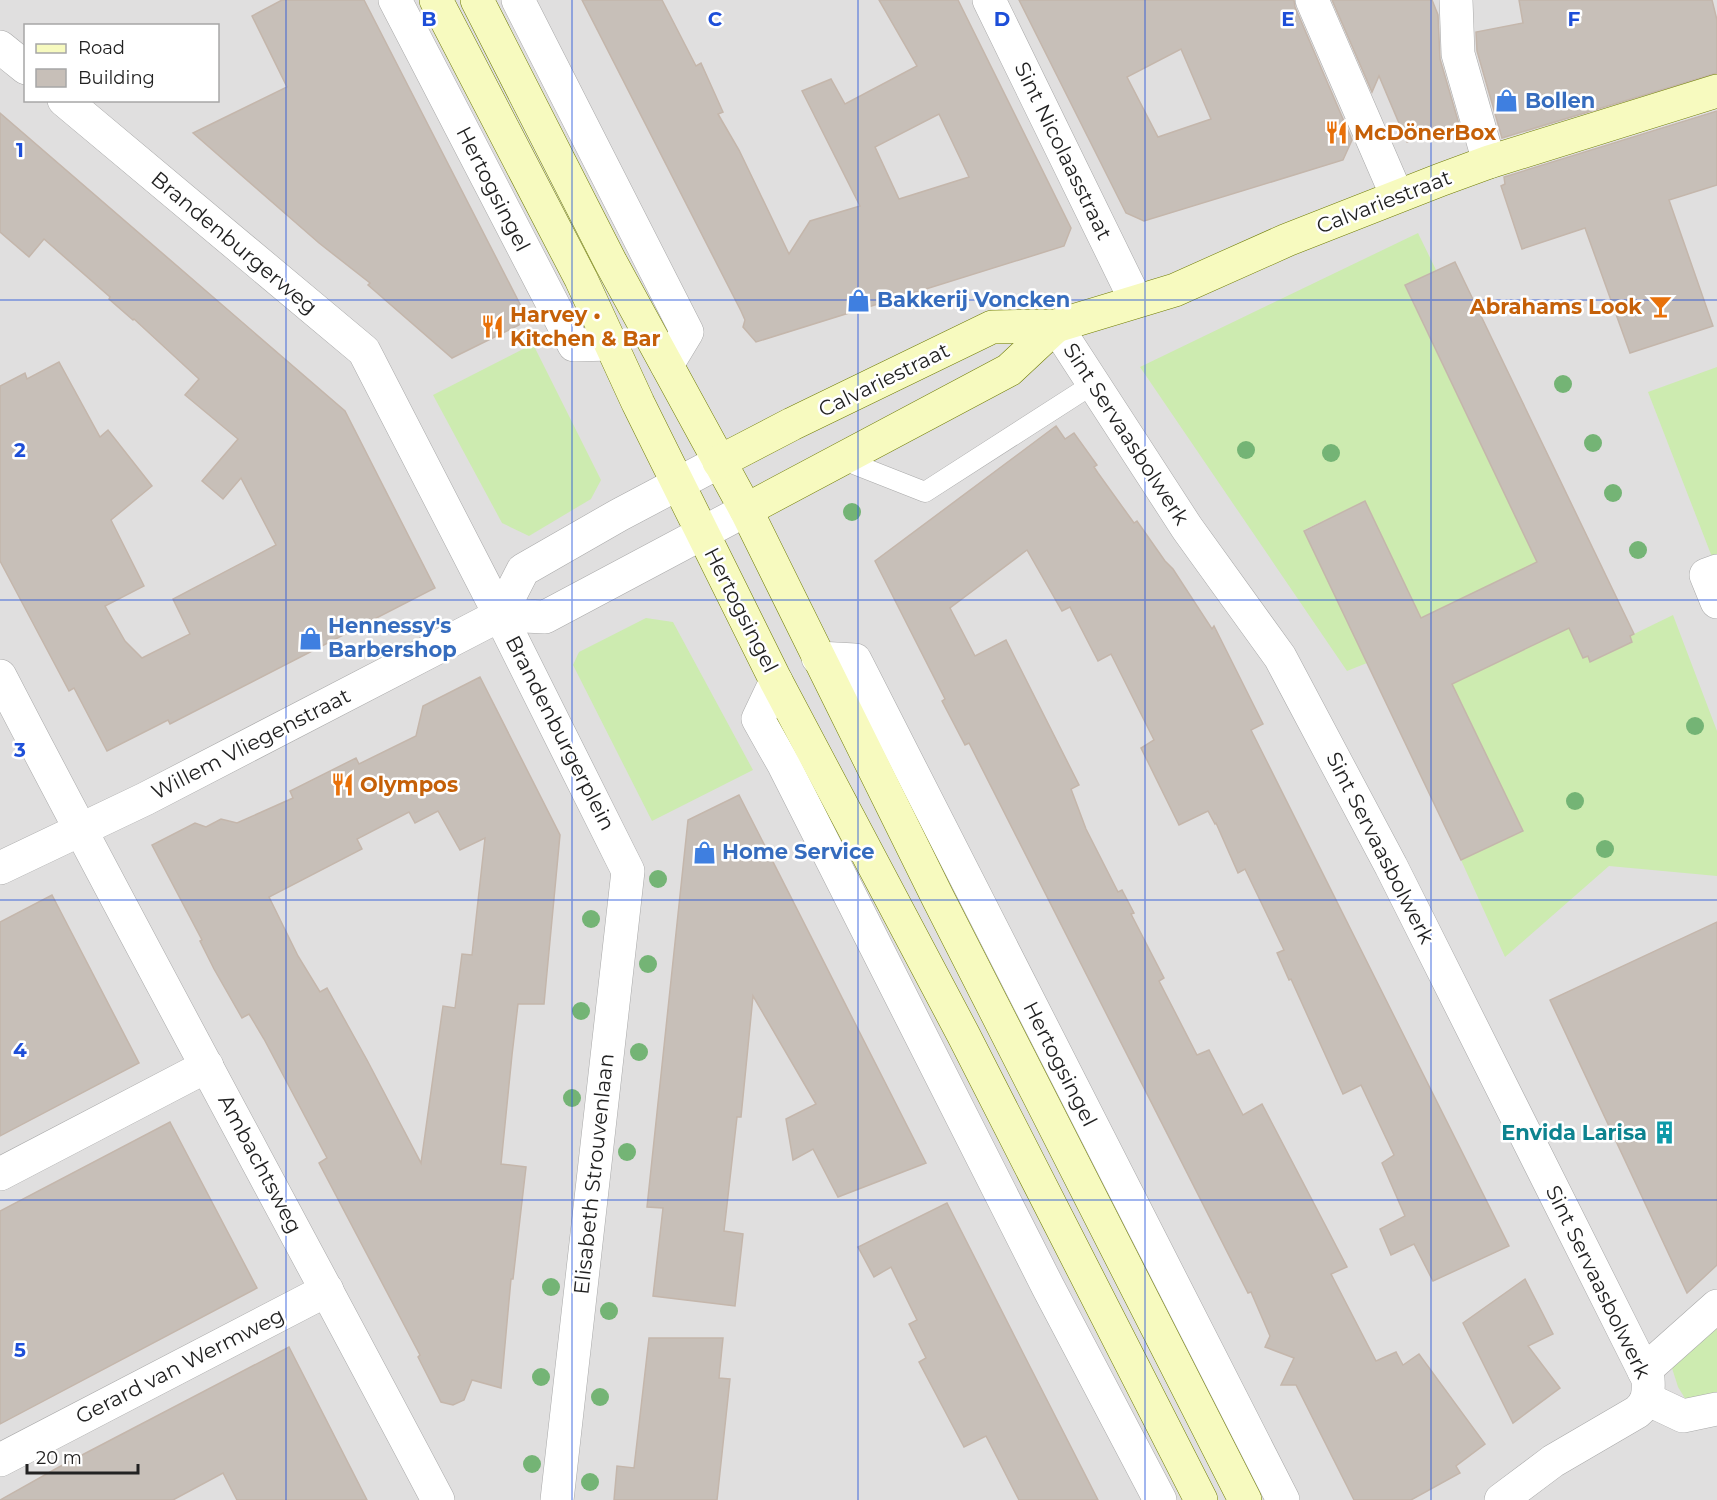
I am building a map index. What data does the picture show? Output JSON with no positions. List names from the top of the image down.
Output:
{
  "streets": {
    "main road": ["Hertogsingel", "Calvariestraat"],
    "street": [
      "Sint Nicolaasstraat",
      "Brandenburgerweg",
      "Sint Servaasbolwerk",
      "Brandenburgerplein",
      "Willem Vliegenstraat",
      "Ambachtsweg",
      "Elisabeth Strouvenlaan",
      "Gerard van Wermweg"
    ]
  },
  "crossings": [
    ["Sint Nicolaasstraat", "Calvariestraat"],
    ["Hertogsingel", "Calvariestraat"],
    ["Hertogsingel", "Brandenburgerplein"],
    ["Calvariestraat", "Sint Servaasbolwerk"],
    ["Calvariestraat", "Brandenburgerplein"],
    ["Brandenburgerweg", "Brandenburgerplein"],
    ["Brandenburgerplein", "Willem Vliegenstraat"],
    ["Brandenburgerplein", "Elisabeth Strouvenlaan"],
    ["Willem Vliegenstraat", "Ambachtsweg"],
    ["Ambachtsweg", "Gerard van Wermweg"]
  ],
  "places": {
    "shop": [
      "Bollen",
      "Bakkerij Voncken",
      "Hennessy's Barbershop",
      "Home Service"
    ],
    "restaurant": ["McDönerBox", "Harvey • Kitchen & Bar", "Olympos"],
    "bar": ["Abrahams Look"],
    "building": ["Envida Larisa"]
  },
  "legend": ["Road", "Building"],
  "scale_bar": "20 m",
  "grid": {
    "columns": [
      "B",
      "C",
      "D",
      "E",
      "F"
    ],
    "rows": [
      "1",
      "2",
      "3",
      "4",
      "5"
    ]
  }
}
